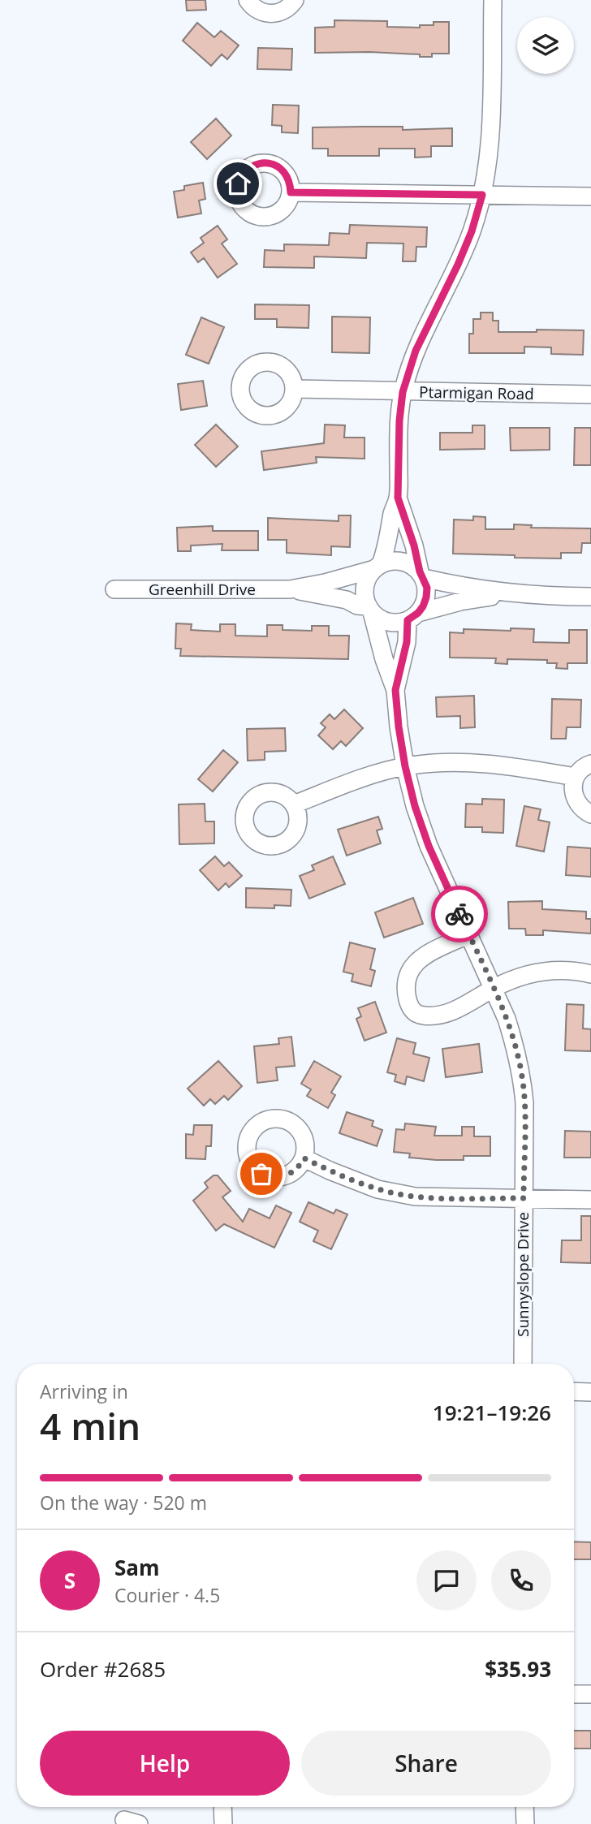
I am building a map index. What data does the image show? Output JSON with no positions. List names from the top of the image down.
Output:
{
  "streets": {
    "street": ["Ptarmigan Road", "Greenhill Drive", "Sunnyslope Drive"]
  },
  "crossings": [
    ["Greenhill Drive", "Sunnyslope Drive"]
  ],
  "page": {
    "heading": ["4 min", "Arriving in", "19:21–19:26"],
    "panel": [
      "Sam",
      "Courier · 4.5",
      "Order #2685",
      "$35.93"
    ],
    "bar": "On the way · 520 m",
    "round": "S",
    "buttons": ["Help", "Share"]
  }
}
